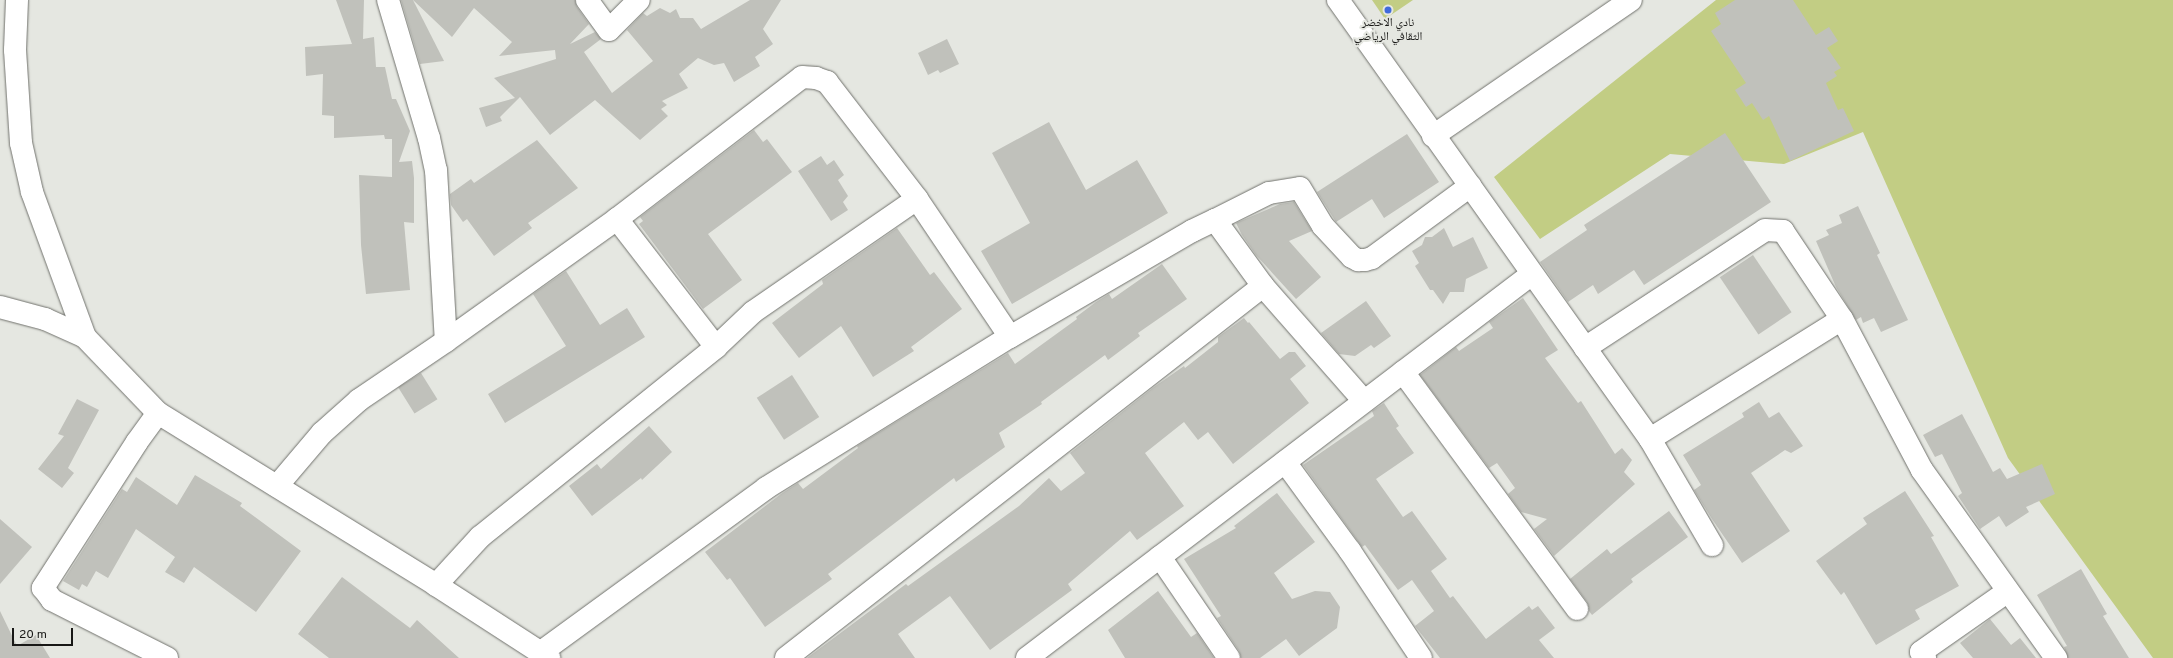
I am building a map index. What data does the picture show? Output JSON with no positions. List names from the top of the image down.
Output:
{
  "places": ["نادي الاخضر الثقافي الرياضي"],
  "scale_bar": "20 m"
}
